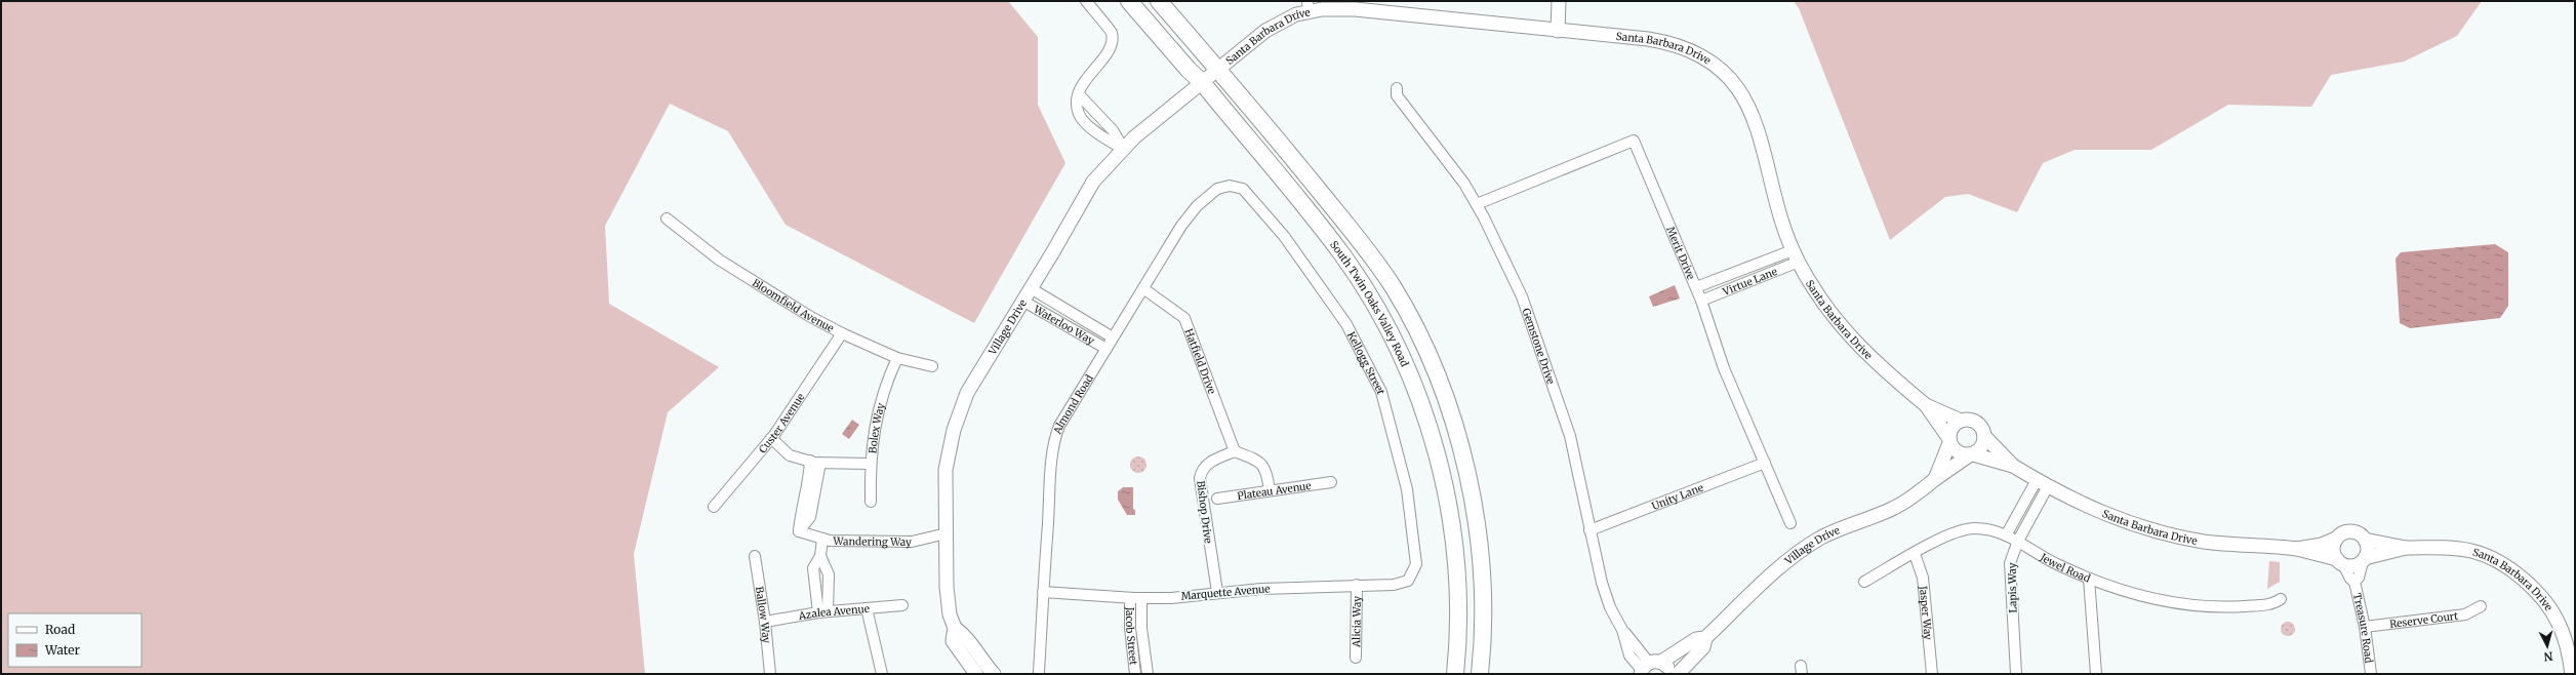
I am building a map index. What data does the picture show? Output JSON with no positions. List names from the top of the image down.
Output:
{
  "streets": {
    "main road": ["South Twin Oaks Valley Road"],
    "street": [
      "Santa Barbara Drive",
      "Merit Drive",
      "Virtue Lane",
      "Bloomfield Avenue",
      "Waterloo Way",
      "Village Drive",
      "Gemstone Drive",
      "Hatfield Drive",
      "Kellogg Street",
      "Almond Road",
      "Custer Avenue",
      "Bolex Way",
      "Plateau Avenue",
      "Unity Lane",
      "Bishop Drive",
      "Wandering Way",
      "Jewel Road",
      "Lapis Way",
      "Marquette Avenue",
      "Azalea Avenue",
      "Jasper Way",
      "Ballow Way",
      "Reserve Court",
      "Alicia Way",
      "Treasure Road",
      "Jacob Street"
    ]
  },
  "crossings": [
    ["Santa Barbara Drive", "Virtue Lane"],
    ["Santa Barbara Drive", "South Twin Oaks Valley Road"],
    ["Santa Barbara Drive", "Village Drive"],
    ["Santa Barbara Drive", "Lapis Way"],
    ["Santa Barbara Drive", "Treasure Road"],
    ["Merit Drive", "Virtue Lane"],
    ["Merit Drive", "Gemstone Drive"],
    ["Merit Drive", "Unity Lane"],
    ["Bloomfield Avenue", "Custer Avenue"],
    ["Bloomfield Avenue", "Bolex Way"],
    ["South Twin Oaks Valley Road", "Village Drive"],
    ["Waterloo Way", "Village Drive"],
    ["Waterloo Way", "Almond Road"],
    ["Village Drive", "Gemstone Drive"],
    ["Village Drive", "Wandering Way"],
    ["Gemstone Drive", "Unity Lane"],
    ["Hatfield Drive", "Almond Road"],
    ["Hatfield Drive", "Bishop Drive"],
    ["Kellogg Street", "Almond Road"],
    ["Kellogg Street", "Marquette Avenue"],
    ["Almond Road", "Marquette Avenue"],
    ["Bishop Drive", "Marquette Avenue"],
    ["Jewel Road", "Lapis Way"],
    ["Jewel Road", "Jasper Way"],
    ["Marquette Avenue", "Alicia Way"],
    ["Marquette Avenue", "Jacob Street"],
    ["Azalea Avenue", "Ballow Way"],
    ["Reserve Court", "Treasure Road"]
  ],
  "legend": ["Road", "Water"],
  "north": "bottom"
}
